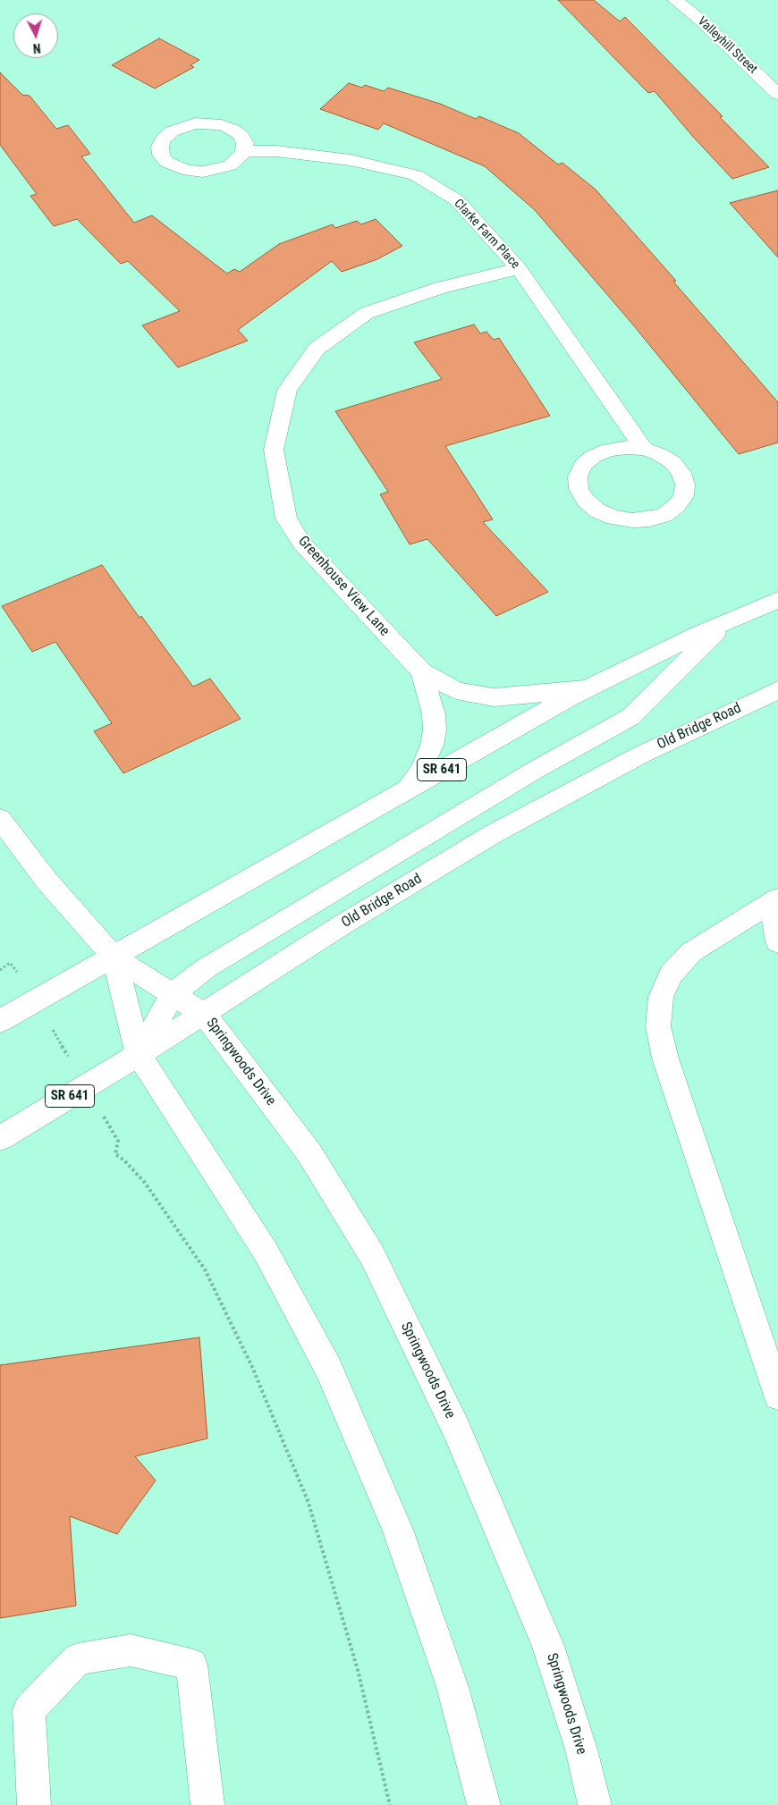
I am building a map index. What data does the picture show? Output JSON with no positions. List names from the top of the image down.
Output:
{
  "streets": {
    "street": [
      "Valleyhill Street",
      "Clarke Farm Place",
      "Greenhouse View Lane",
      "Old Bridge Road",
      "SR 641",
      "Springwoods Drive"
    ]
  },
  "crossings": [
    ["Clarke Farm Place", "Greenhouse View Lane"],
    ["Greenhouse View Lane", "SR 641"],
    ["Old Bridge Road", "Springwoods Drive"],
    ["SR 641", "Springwoods Drive"]
  ],
  "north": "bottom"
}
